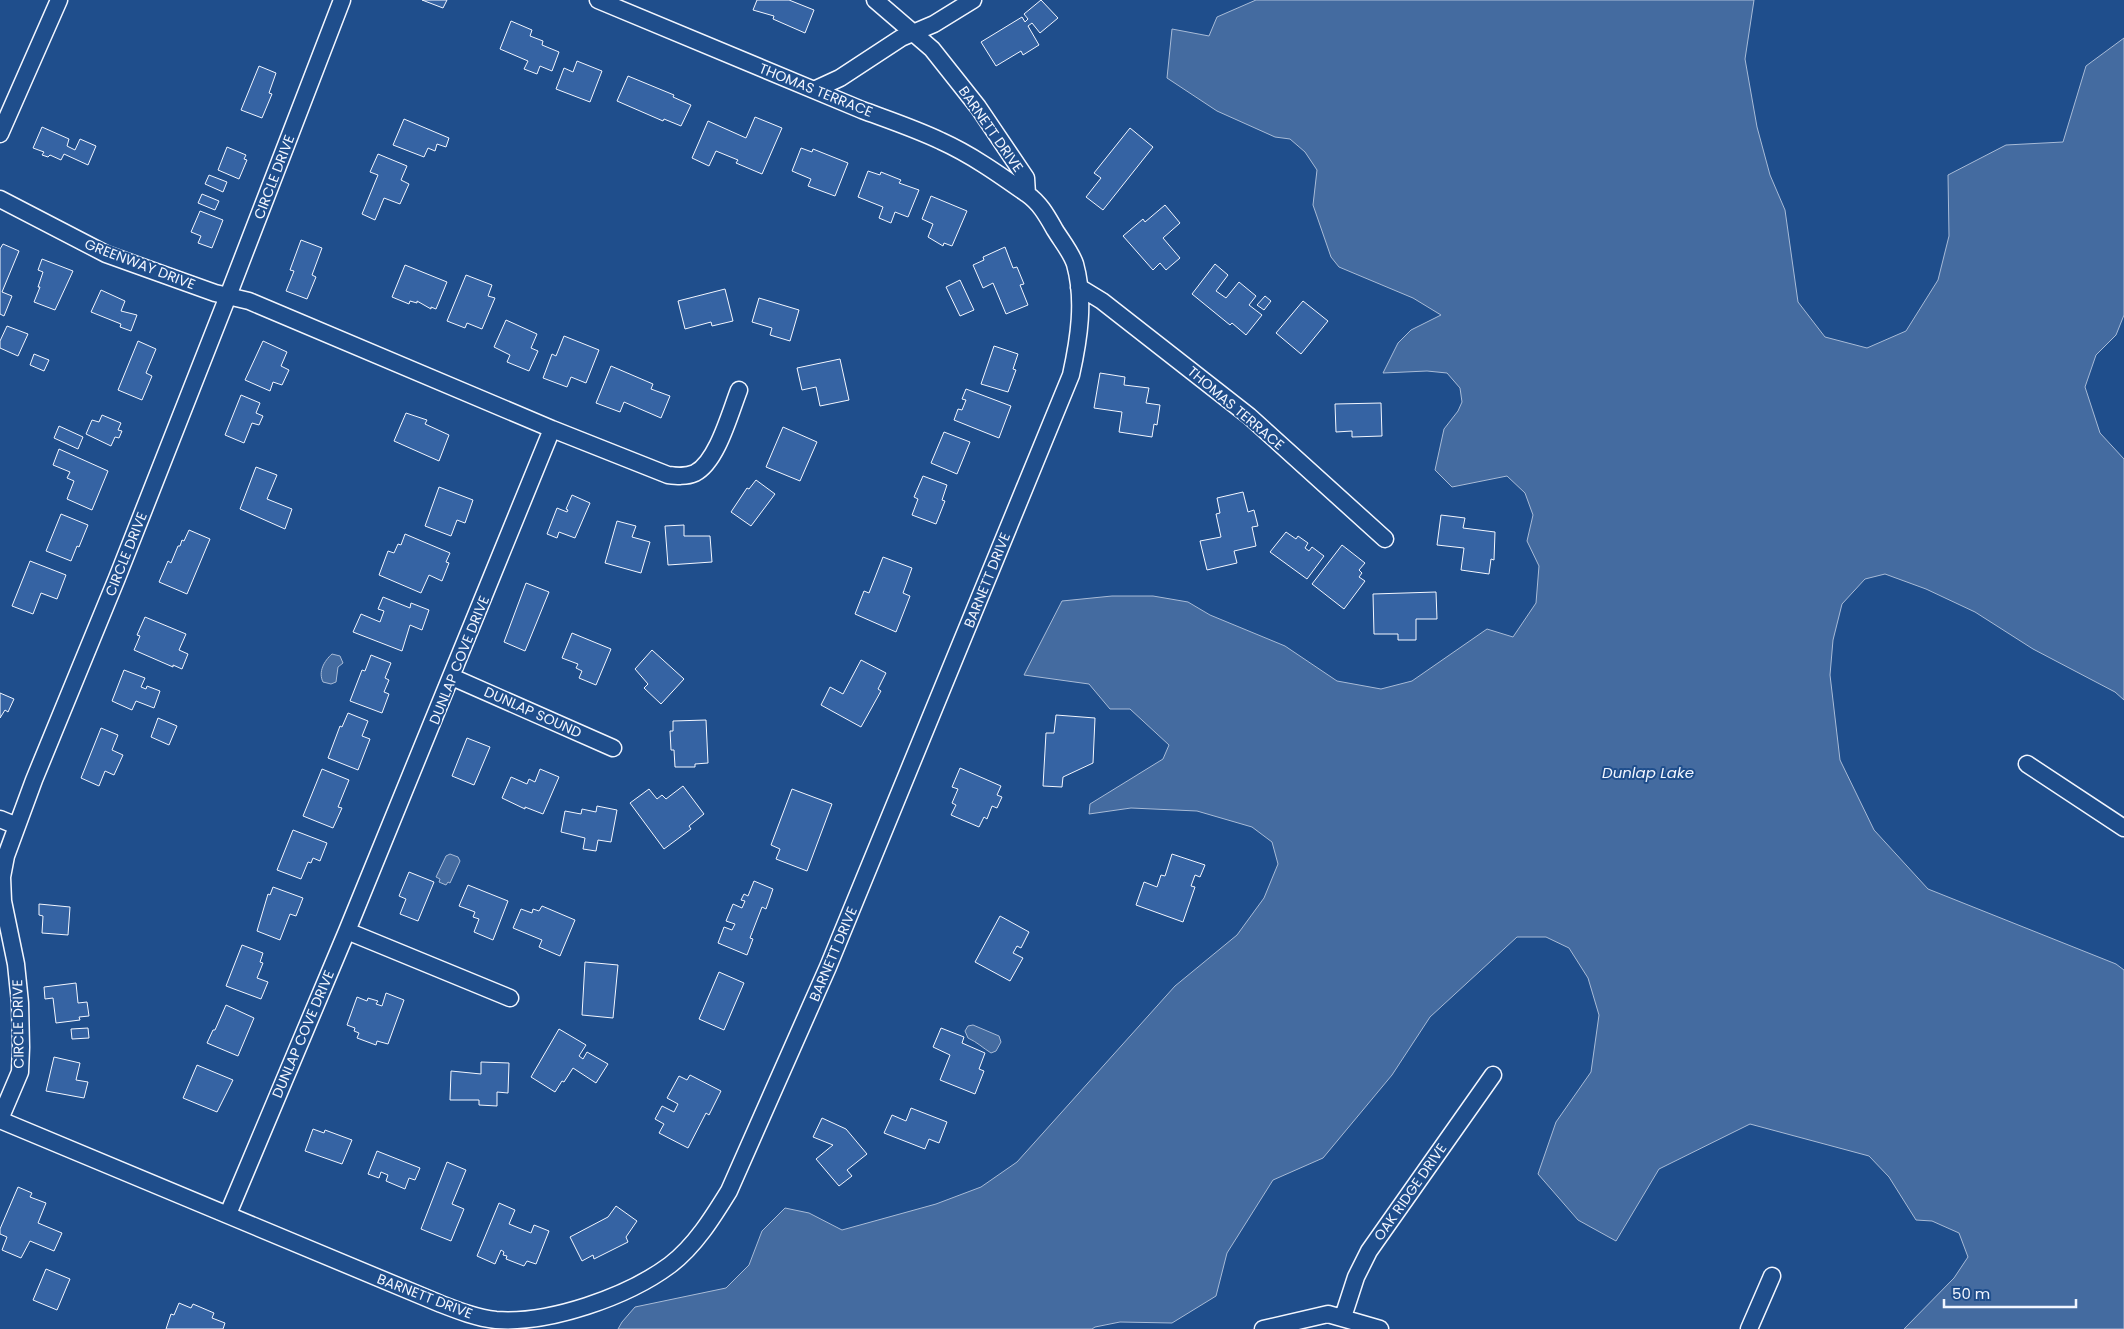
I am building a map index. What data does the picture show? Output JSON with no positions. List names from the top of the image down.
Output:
{
  "streets": {
    "street": [
      "THOMAS TERRACE",
      "BARNETT DRIVE",
      "CIRCLE DRIVE",
      "GREENWAY DRIVE",
      "DUNLAP COVE DRIVE",
      "DUNLAP SOUND",
      "OAK RIDGE DRIVE"
    ]
  },
  "crossings": [
    ["THOMAS TERRACE", "BARNETT DRIVE"],
    ["BARNETT DRIVE", "CIRCLE DRIVE"],
    ["BARNETT DRIVE", "DUNLAP COVE DRIVE"],
    ["CIRCLE DRIVE", "GREENWAY DRIVE"],
    ["DUNLAP COVE DRIVE", "DUNLAP SOUND"]
  ],
  "water": ["Dunlap Lake"],
  "scale_bar": "50 m"
}
